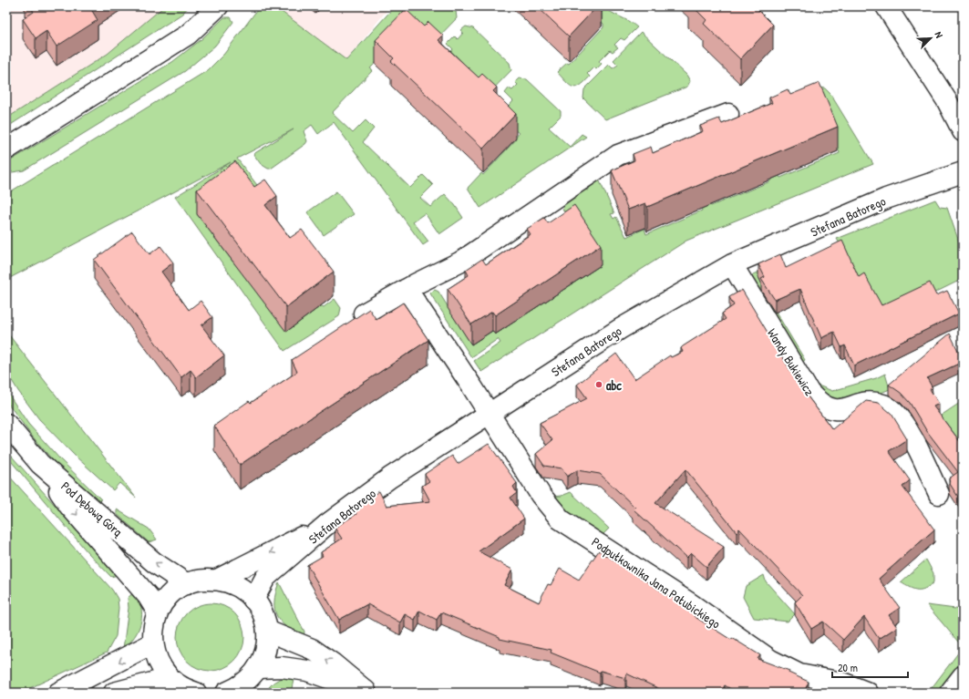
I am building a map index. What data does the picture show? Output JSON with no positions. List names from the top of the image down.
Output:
{
  "streets": {
    "street": [
      "Stefana Batorego",
      "Wandy Bukiewicz",
      "Pod Dębową Górą",
      "Podpułkownika Jana Pałubickiego"
    ]
  },
  "crossings": [
    ["Stefana Batorego", "Wandy Bukiewicz"],
    ["Stefana Batorego", "Podpułkownika Jana Pałubickiego"]
  ],
  "places": ["abc"],
  "scale_bar": "20 m",
  "north": "top right"
}
